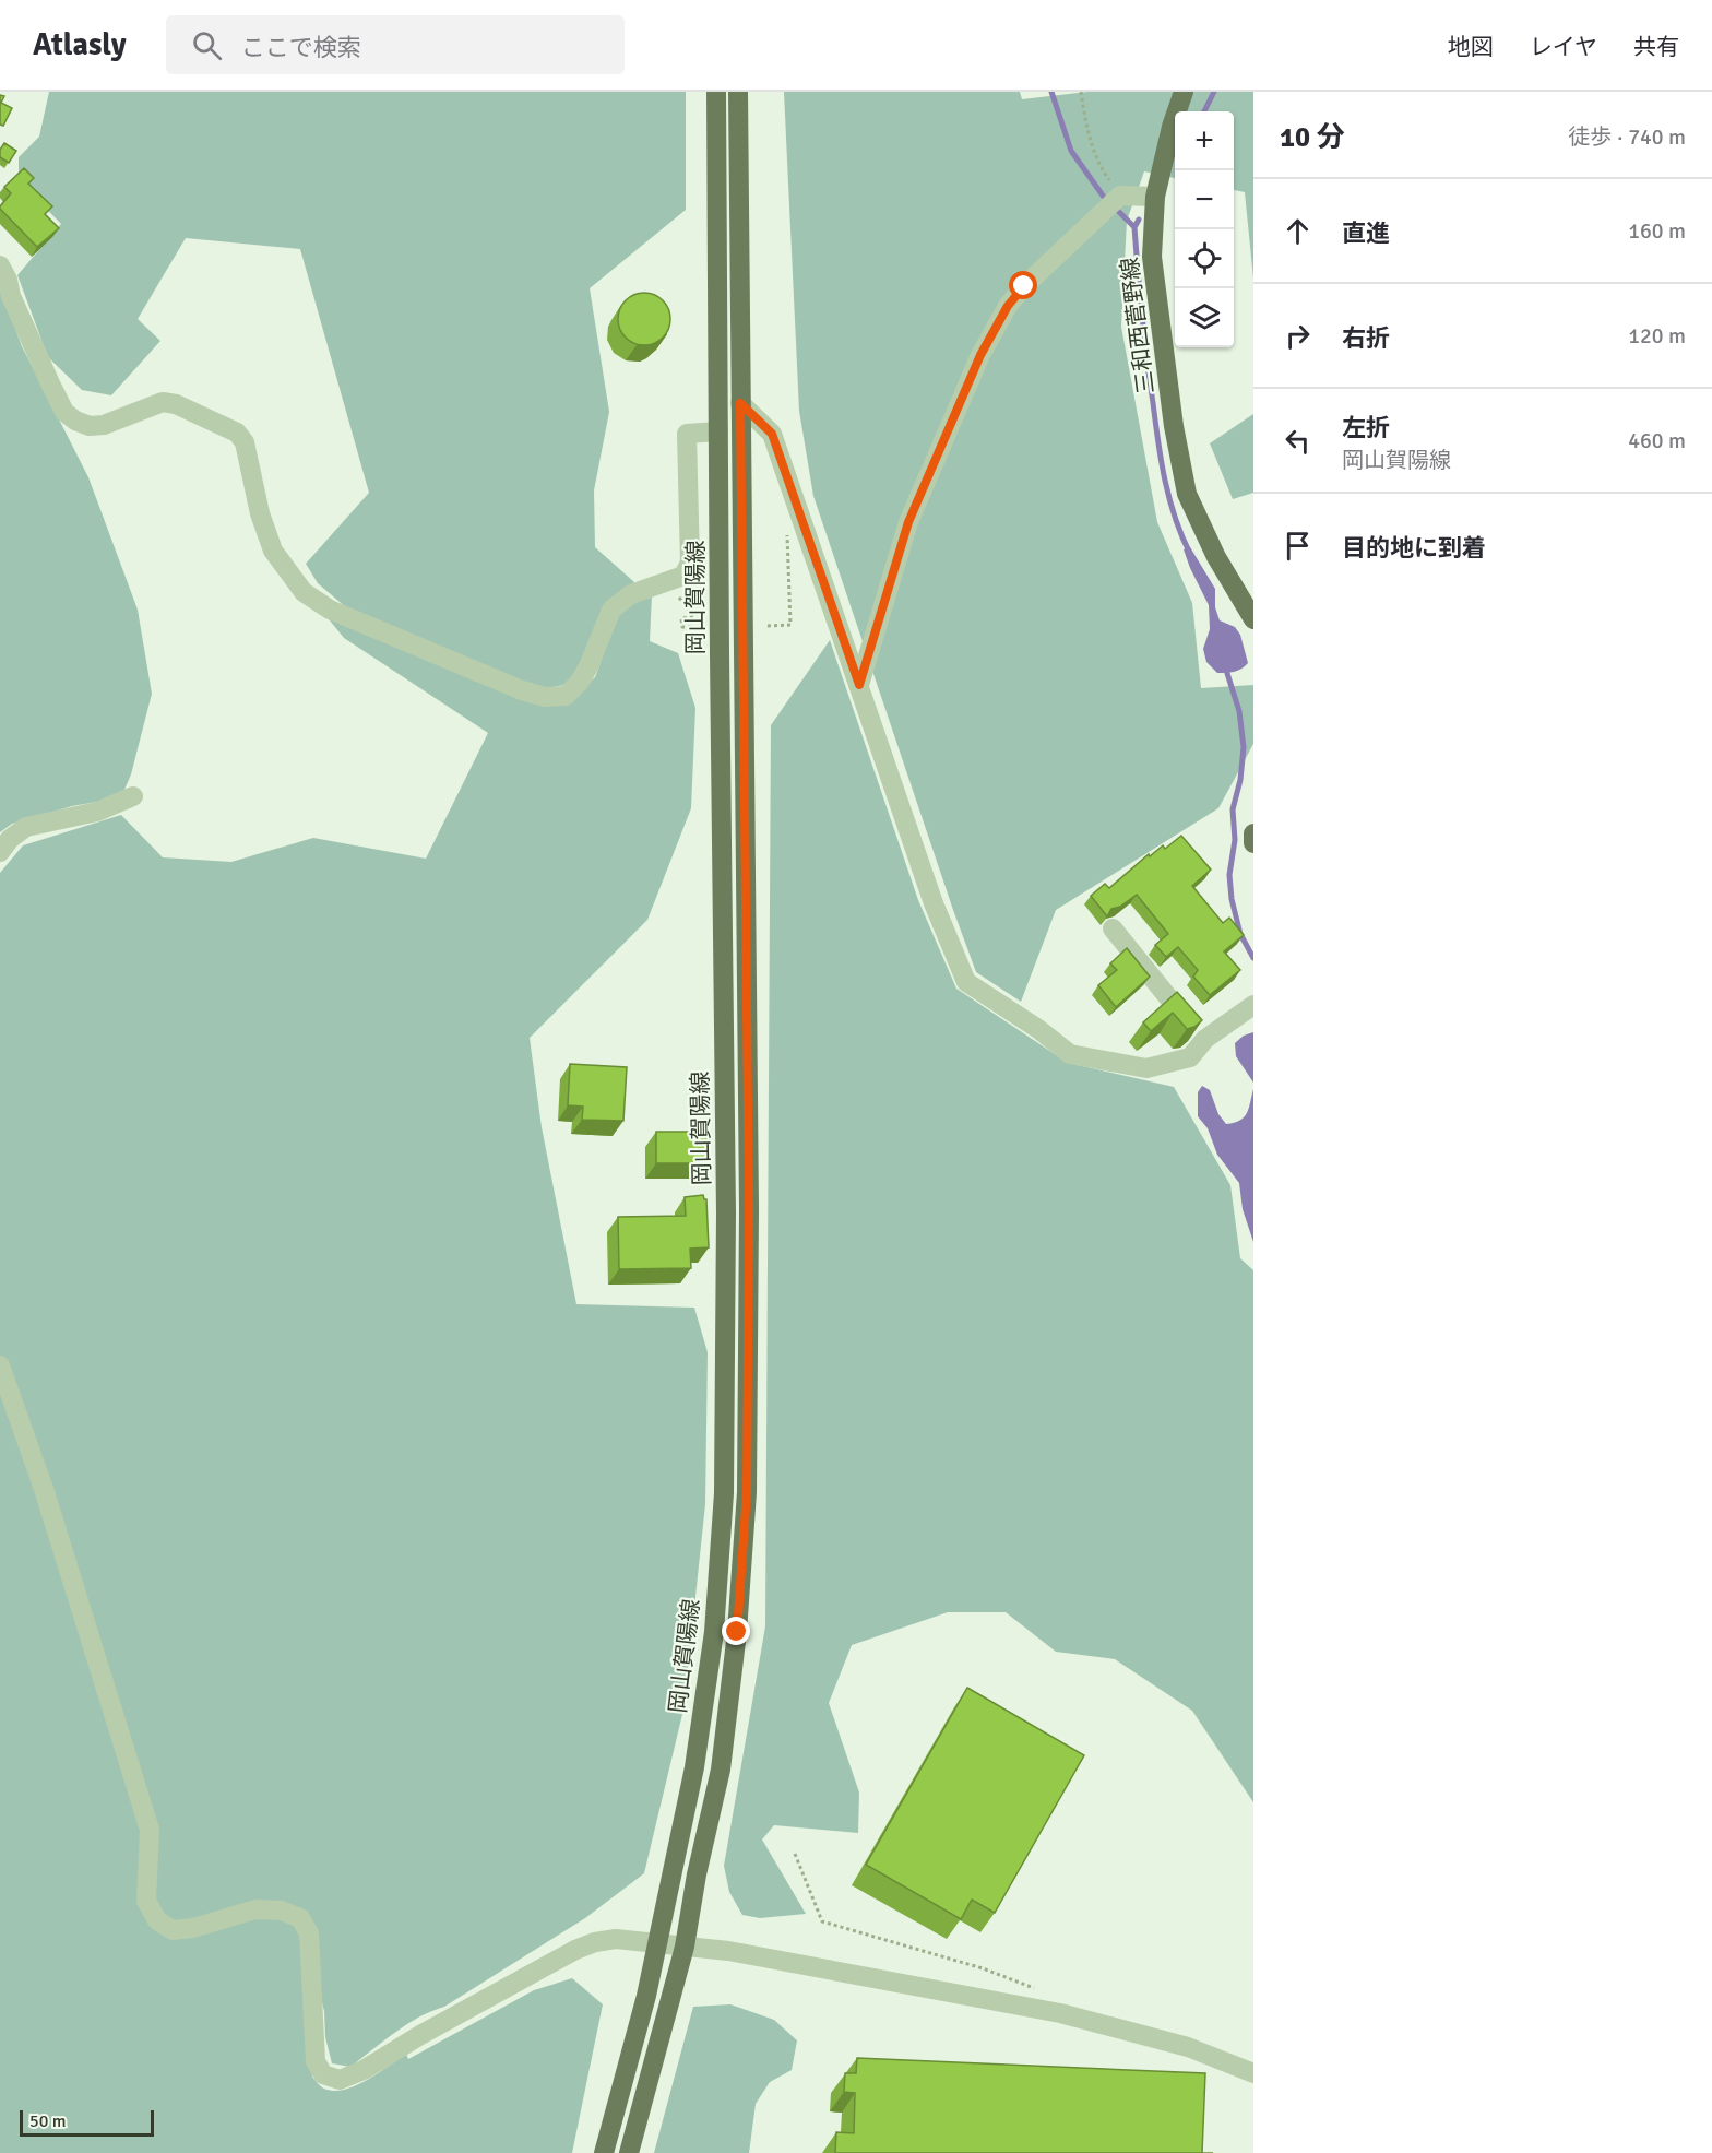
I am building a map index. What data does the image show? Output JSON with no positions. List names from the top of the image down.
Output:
{
  "streets": {
    "main road": ["三和西菅野線", "岡山賀陽線"]
  },
  "scale_bar": "50 m",
  "page": {
    "header": "Atlasly",
    "search": "ここで検索",
    "nav": ["地図", "レイヤ", "共有"],
    "heading": ["10 分", "徒歩 · 740 m"],
    "map_buttons": ["+", "−"],
    "list": [
      ["直進", "160 m"],
      ["右折", "120 m"],
      ["左折", "岡山賀陽線", "460 m"],
      "目的地に到着"
    ],
    "scale": "50 m"
  }
}
